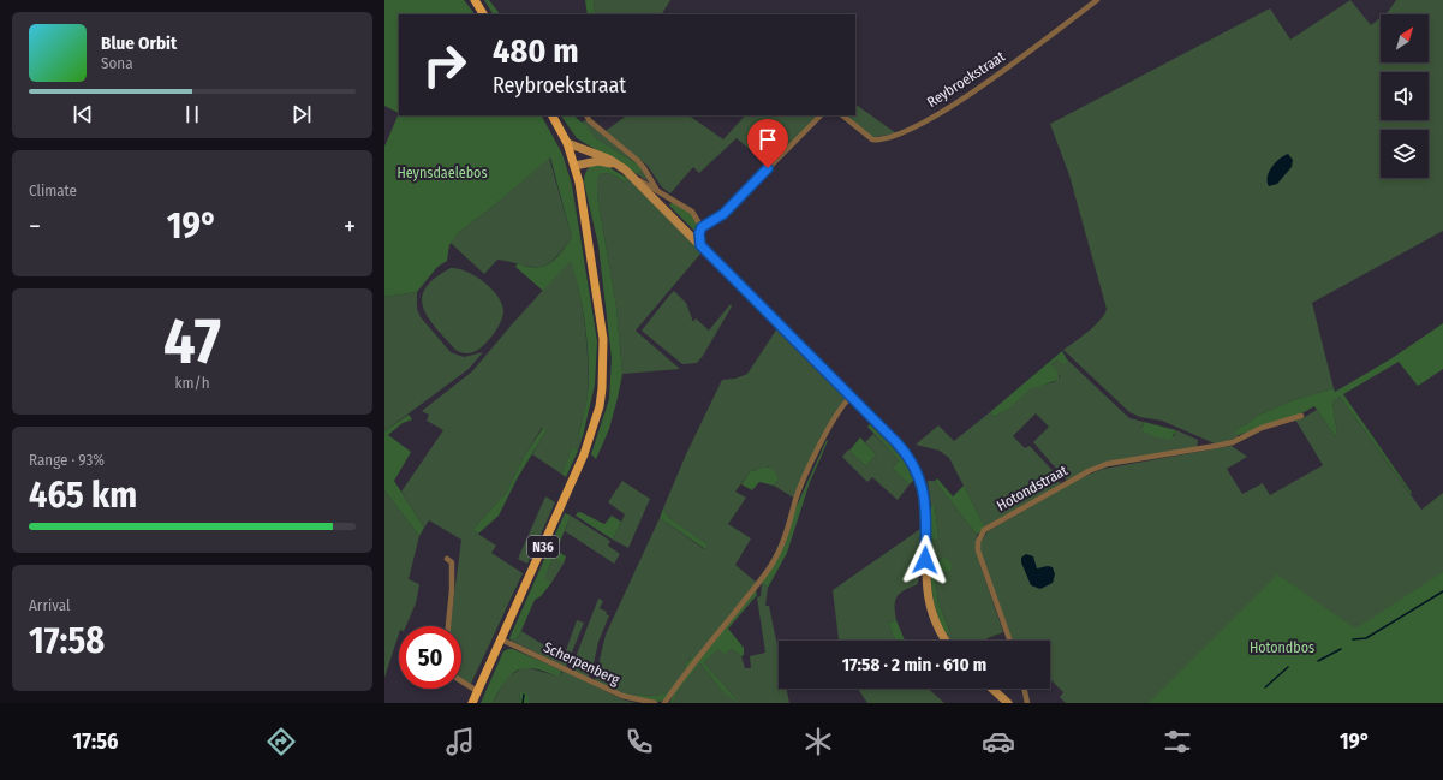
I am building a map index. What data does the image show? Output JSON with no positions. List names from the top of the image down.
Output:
{
  "streets": {
    "main road": ["N36"],
    "street": ["Reybroekstraat", "Hotondstraat", "Scherpenberg"]
  },
  "crossings": [
    ["N36", "Scherpenberg"]
  ],
  "parks": ["Heynsdaelebos", "Hotondbos"],
  "north": "top right",
  "page": {
    "turn": ["480 m", "Reybroekstraat"],
    "song": ["Blue Orbit", "Sona"],
    "tile": [
      "Climate",
      ["47", "km/h"],
      ["Range · 93%", "465 km"],
      ["Arrival", "17:58"]
    ],
    "heat": ["−", "19°", "+"],
    "limit": "50",
    "trip": "17:58 · 2 min · 610 m",
    "tabs": ["17:56", "19°"]
  }
}
